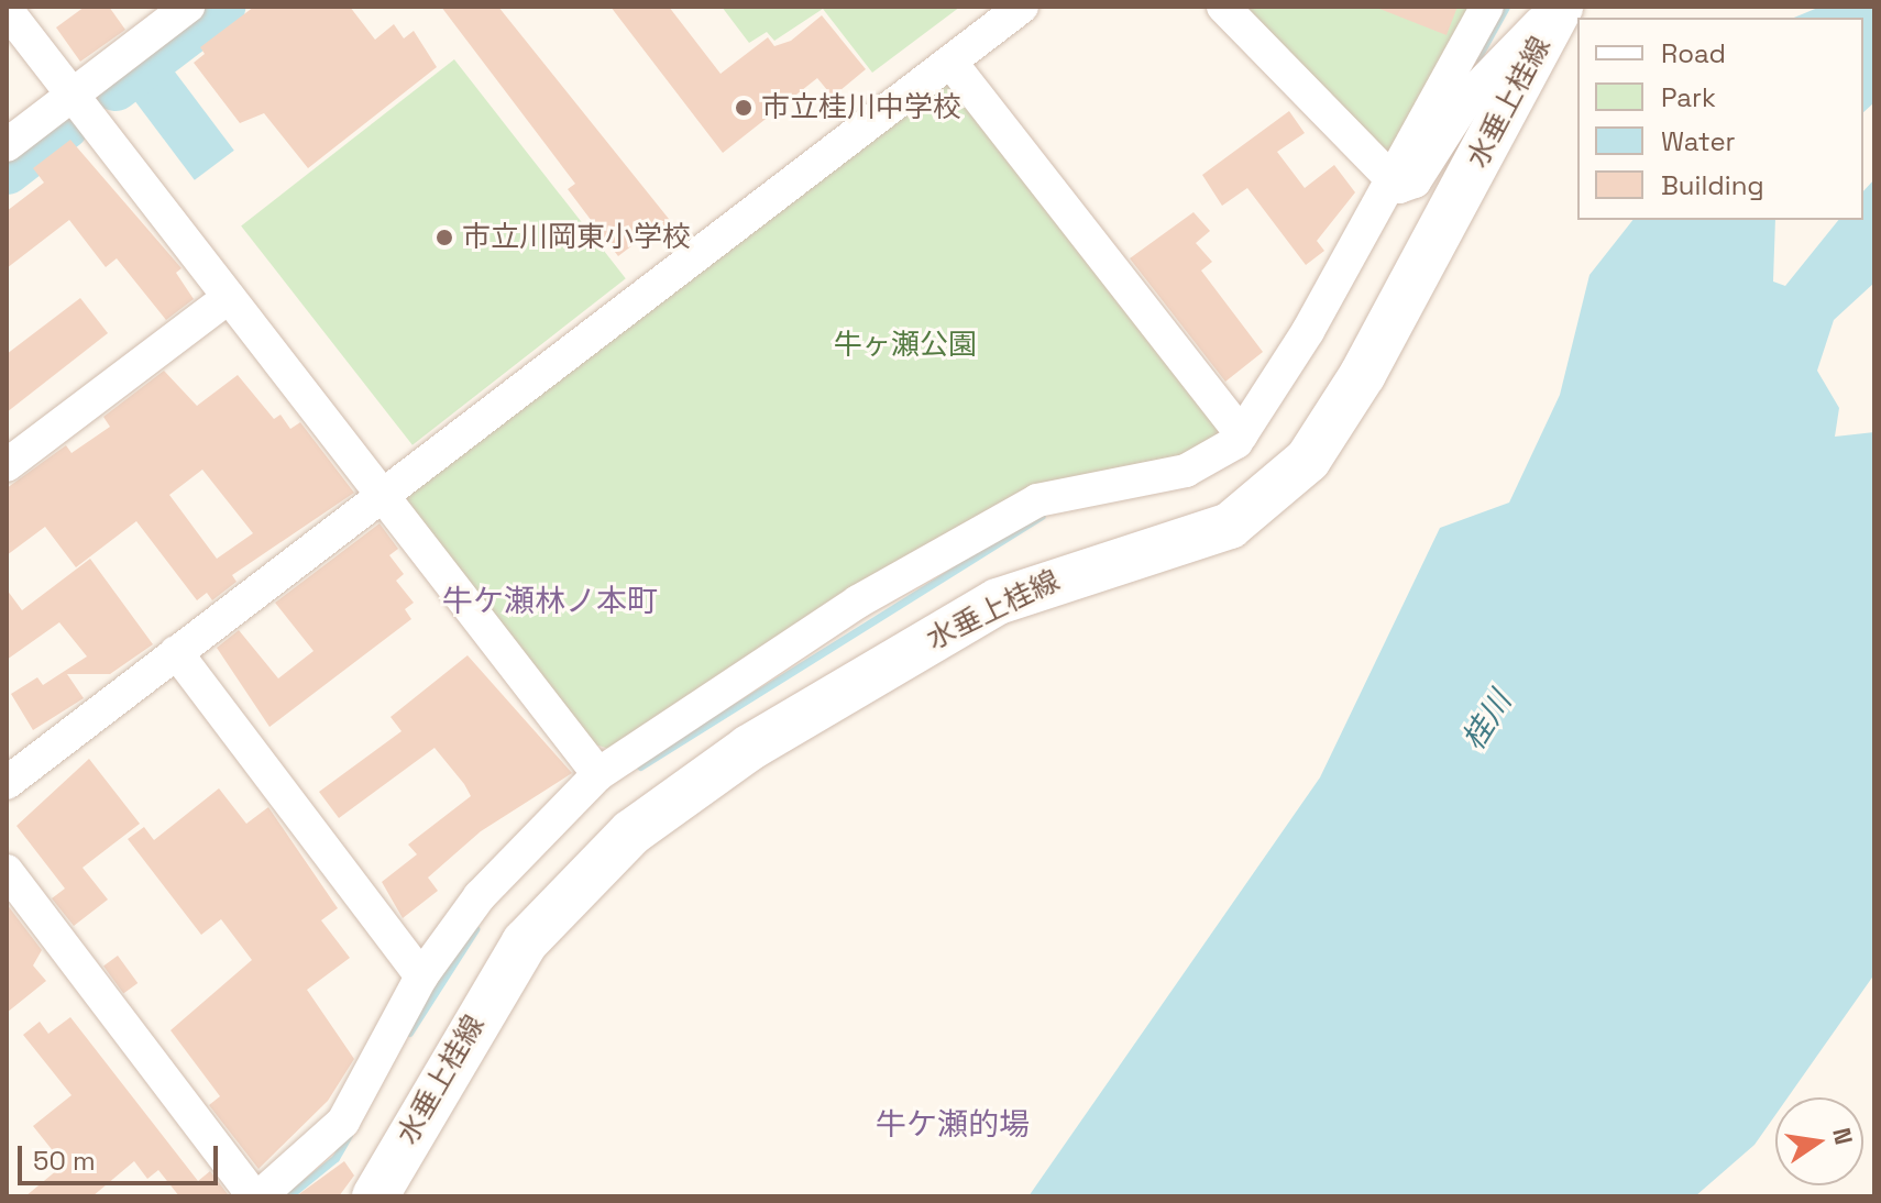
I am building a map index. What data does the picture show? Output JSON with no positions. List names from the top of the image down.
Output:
{
  "streets": {
    "main road": ["水垂上桂線"]
  },
  "districts": ["牛ケ瀬林ノ本町", "牛ケ瀬的場"],
  "water": ["桂川"],
  "parks": ["牛ヶ瀬公園"],
  "places": ["市立桂川中学校", "市立川岡東小学校"],
  "legend": [
    "Road",
    "Park",
    "Water",
    "Building"
  ],
  "scale_bar": "50 m",
  "north": "right"
}
